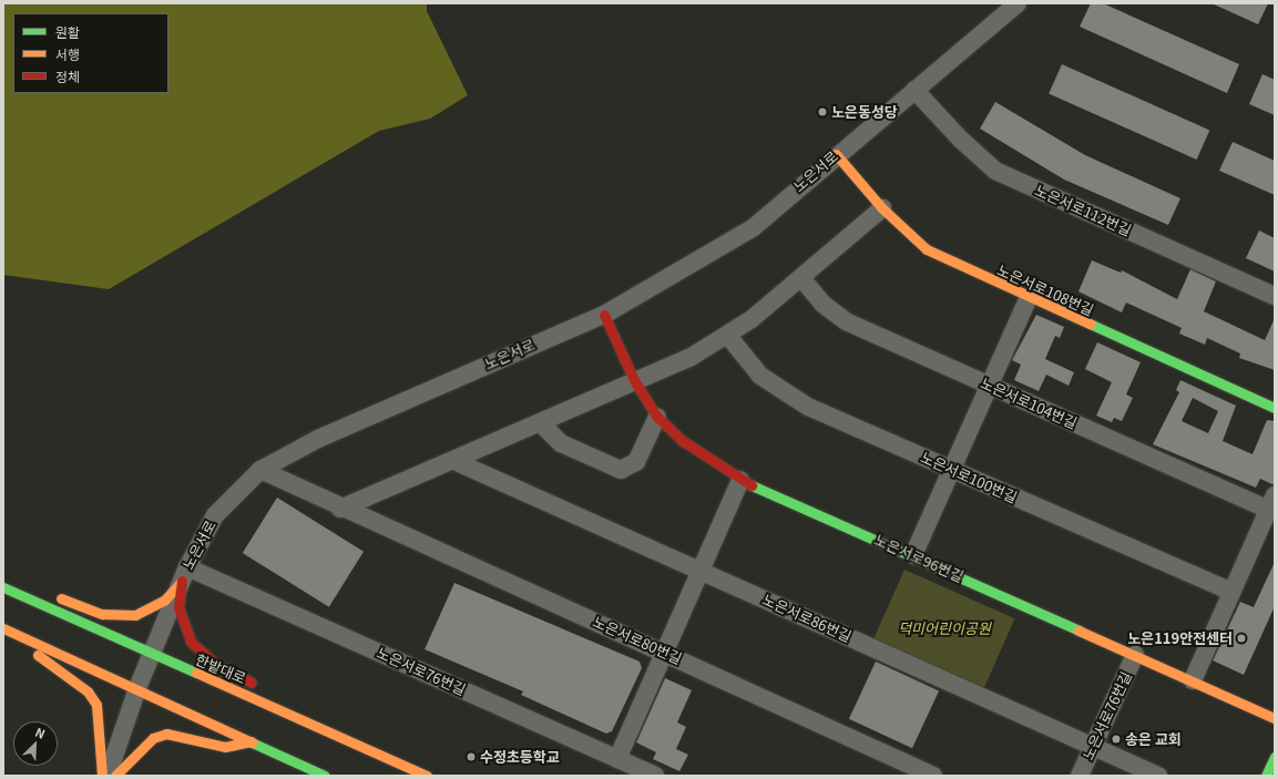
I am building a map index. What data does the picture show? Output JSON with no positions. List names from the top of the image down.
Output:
{
  "streets": {
    "main road": ["노은서로108번길", "노은서로96번길", "한밭대로"],
    "street": [
      "노은서로",
      "노은서로112번길",
      "노은서로104번길",
      "노은서로100번길",
      "노은서로86번길",
      "노은서로80번길",
      "노은서로76번길"
    ]
  },
  "crossings": [
    ["노은서로", "노은서로112번길"],
    ["노은서로", "노은서로108번길"],
    ["노은서로", "노은서로96번길"],
    ["노은서로", "노은서로80번길"],
    ["노은서로", "한밭대로"],
    ["노은서로", "노은서로76번길"],
    ["노은서로96번길", "노은서로76번길"],
    ["노은서로86번길", "노은서로76번길"]
  ],
  "parks": ["덕미어린이공원"],
  "places": [
    "노은동성당",
    "노은119안전센터",
    "송은 교회",
    "수정초등학교"
  ],
  "legend": ["원활", "서행", "정체"],
  "north": "top right"
}
